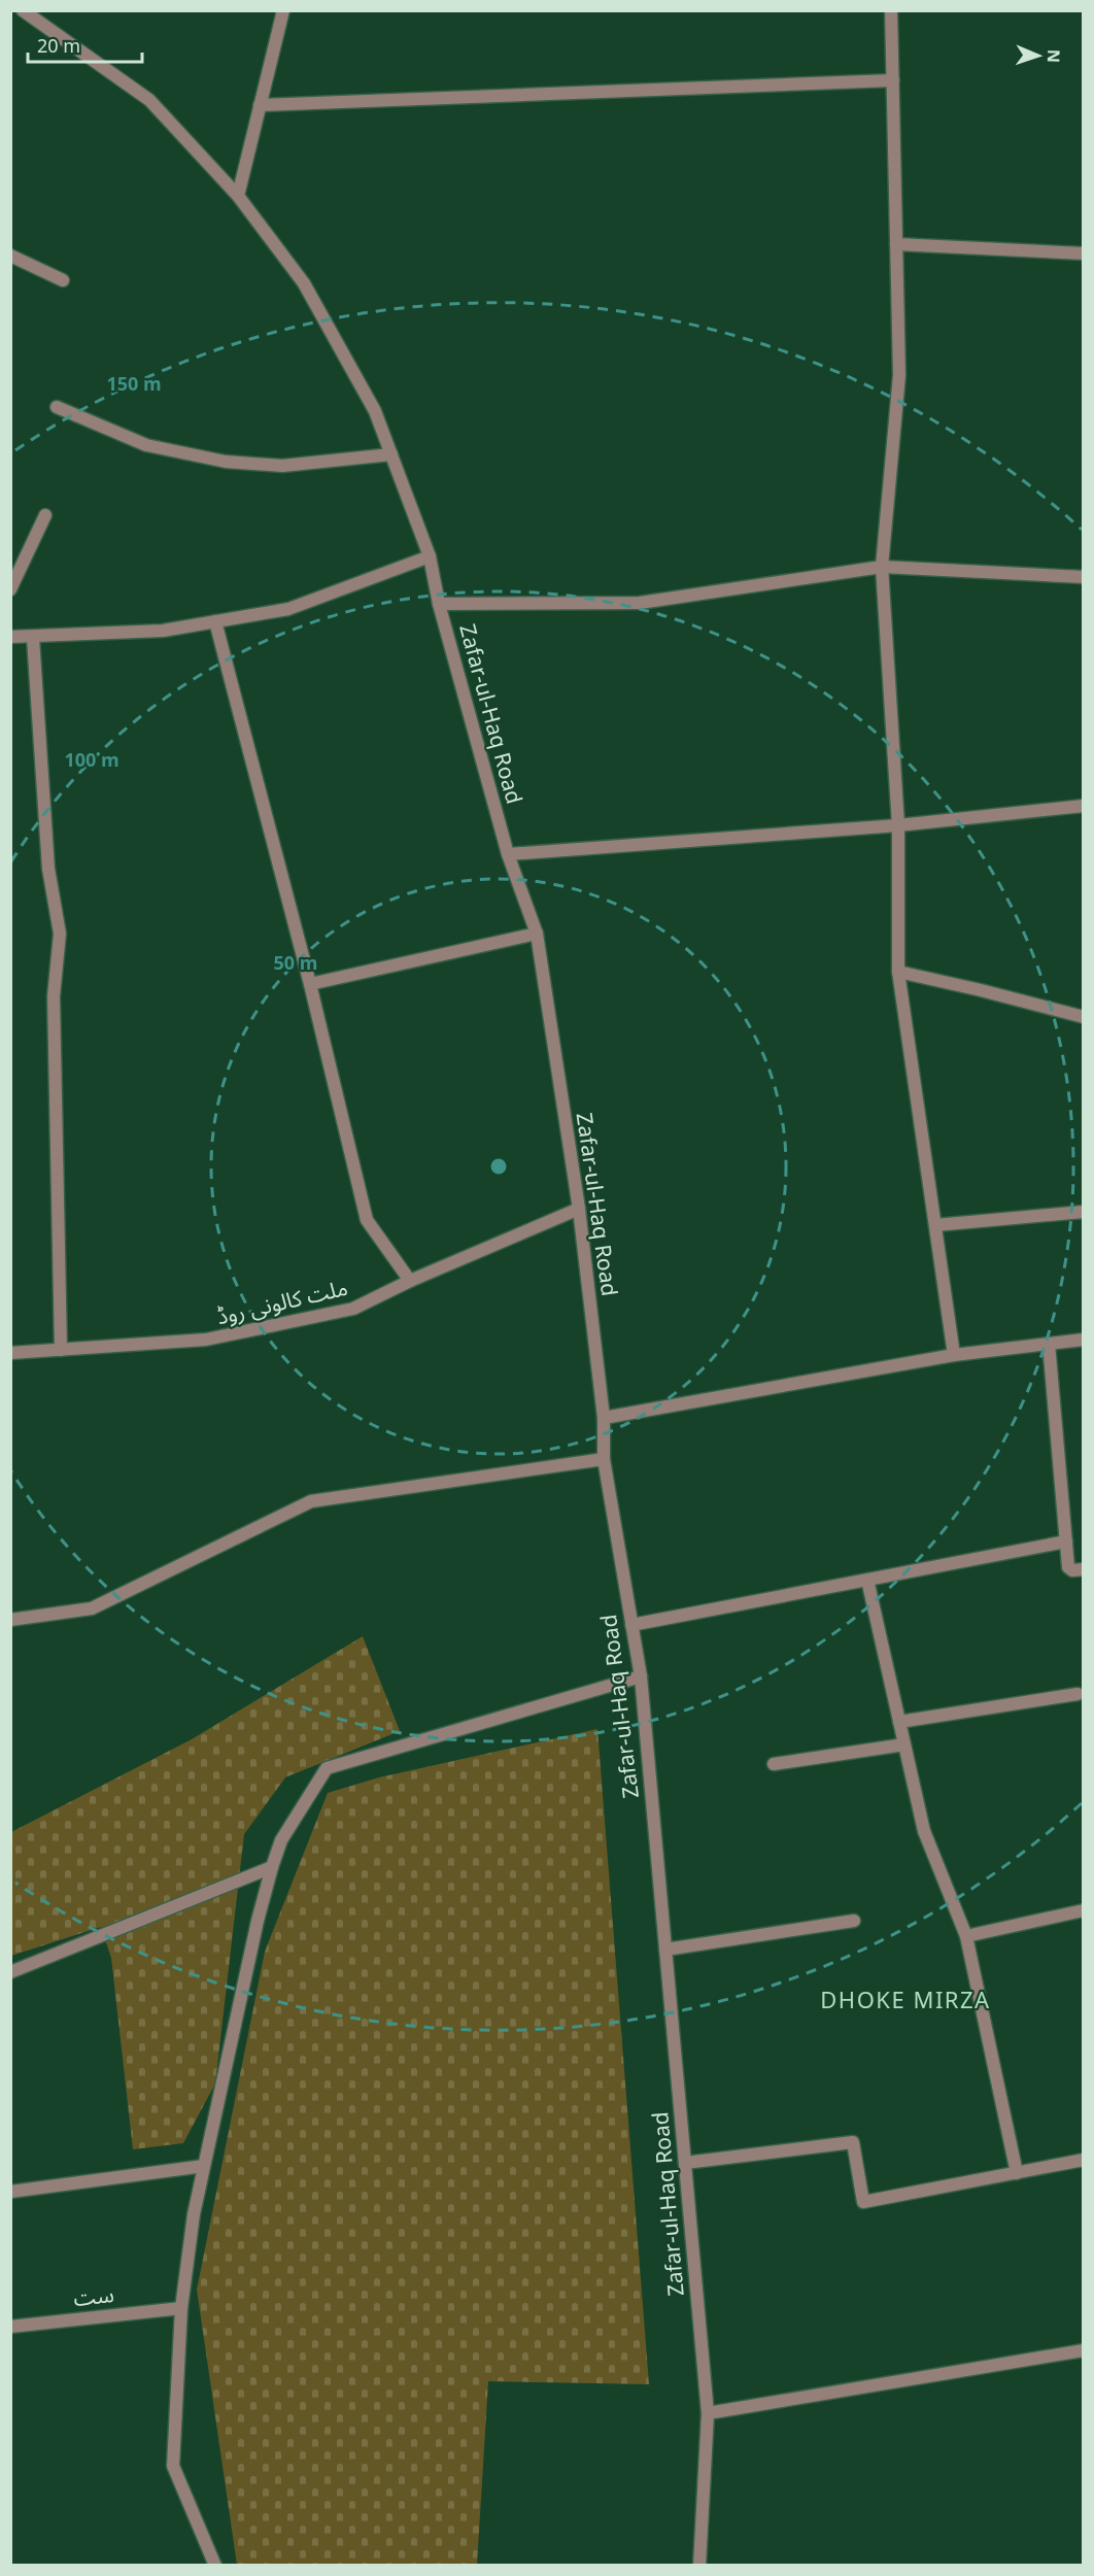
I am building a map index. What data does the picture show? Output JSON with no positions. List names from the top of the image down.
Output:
{
  "streets": {
    "street": ["Zafar-ul-Haq Road", "ملت کالونی روڈ", "ست"]
  },
  "crossings": [
    ["Zafar-ul-Haq Road", "ملت کالونی روڈ"]
  ],
  "districts": ["DHOKE MIRZA"],
  "scale_bar": "20 m",
  "north": "right",
  "rings": ["150 m", "100 m", "50 m"]
}
